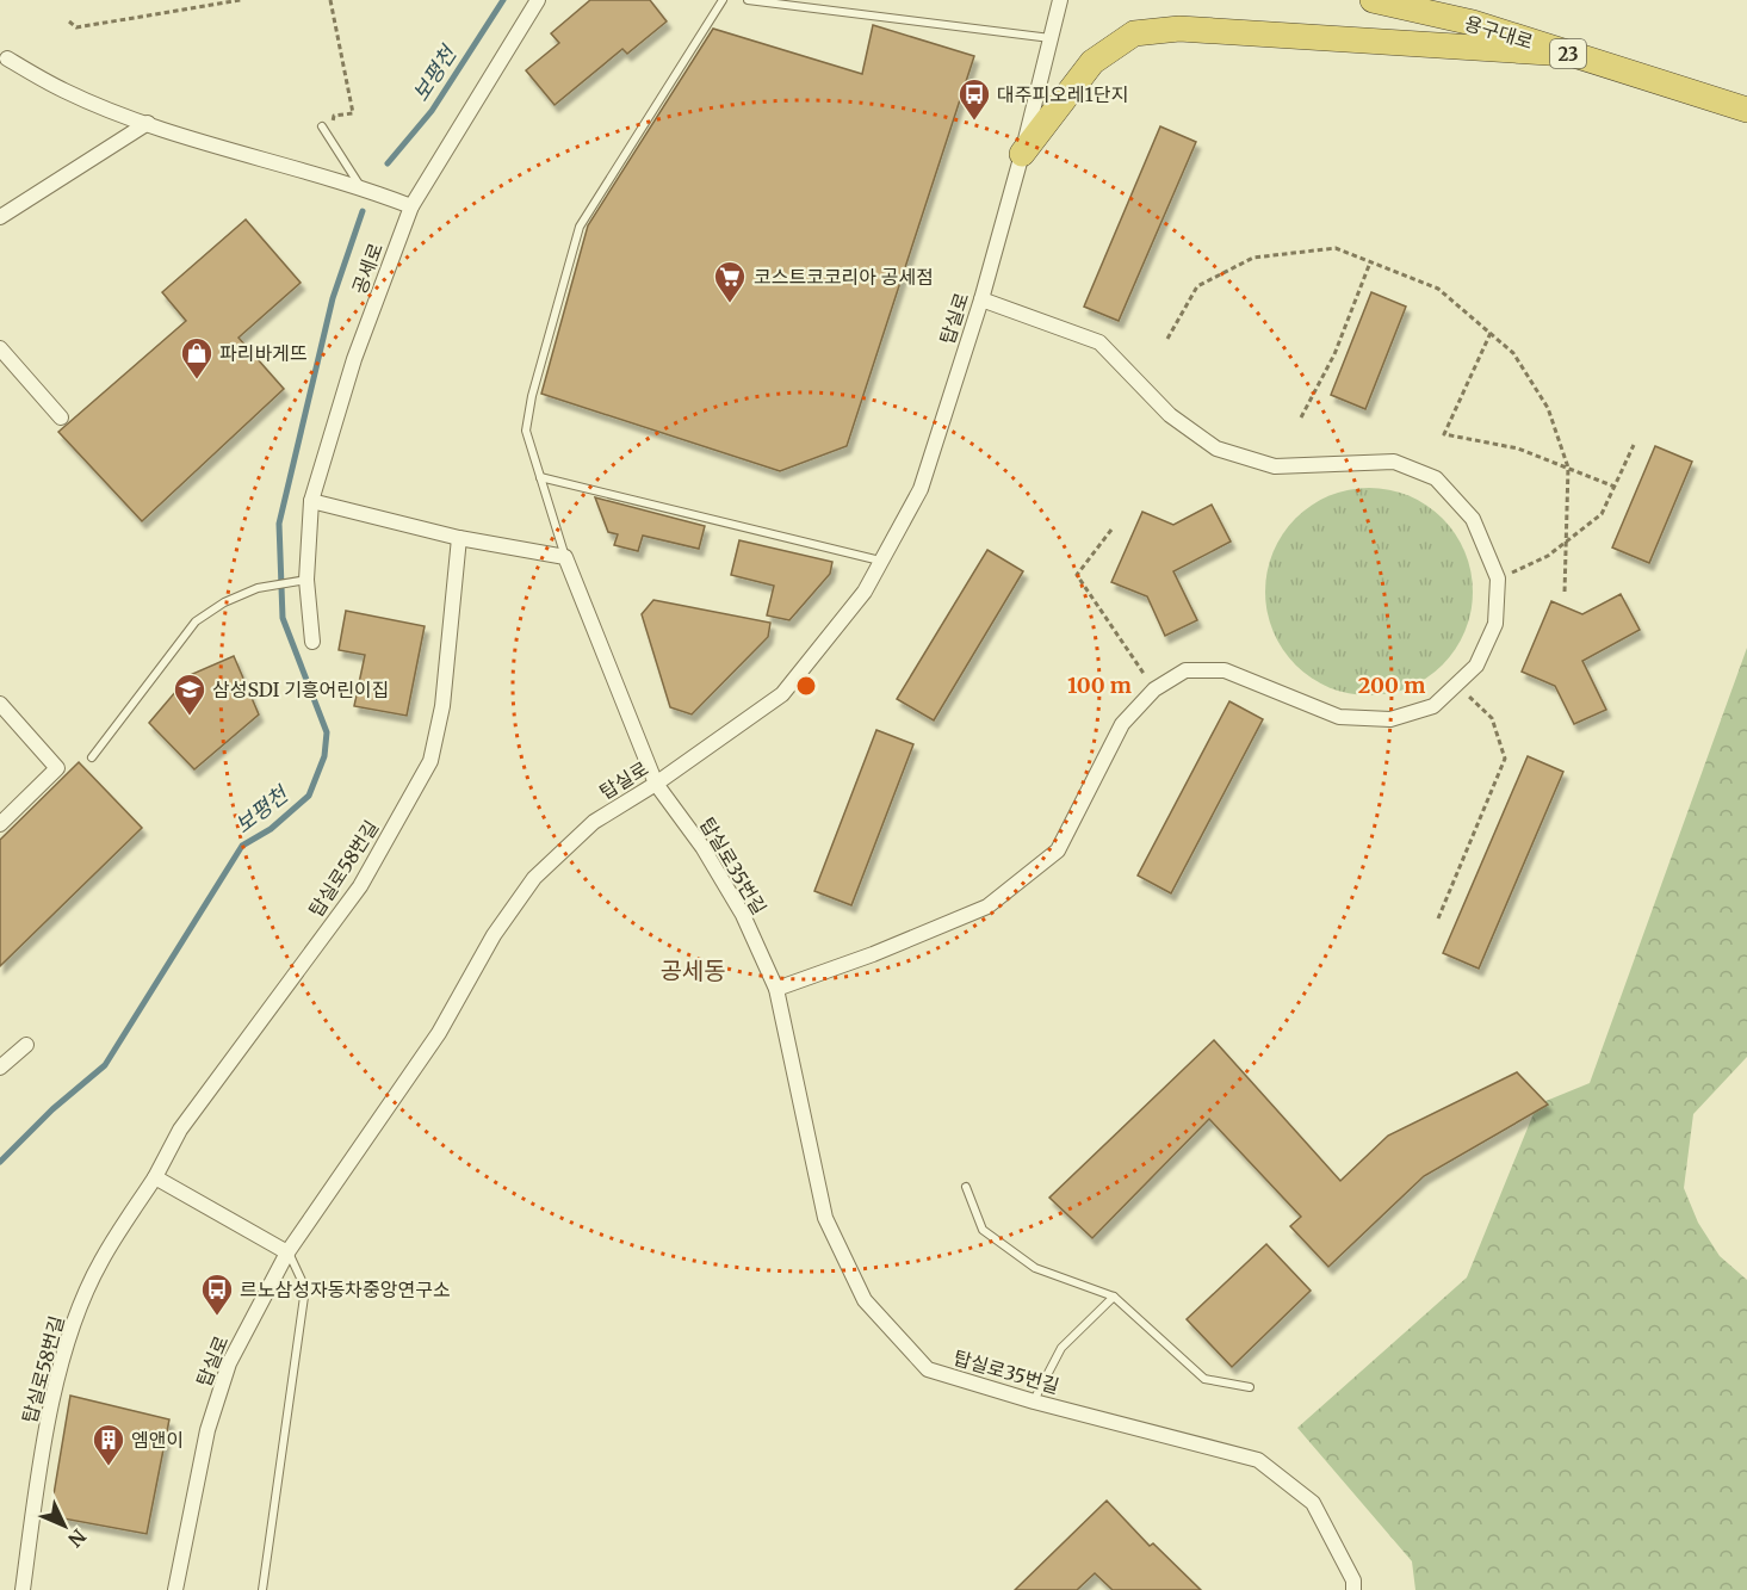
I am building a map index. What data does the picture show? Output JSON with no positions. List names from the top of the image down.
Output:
{
  "streets": {
    "highway": ["용구대로", "23"],
    "street": [
      "공세로",
      "탑실로",
      "탑실로35번길",
      "탑실로58번길"
    ]
  },
  "crossings": [
    ["탑실로", "탑실로35번길"]
  ],
  "districts": ["공세동"],
  "water": ["보평천"],
  "places": {
    "bus stop": ["대주피오레1단지", "르노삼성자동차중앙연구소"],
    "supermarket": ["코스트코코리아 공세점"],
    "shop": ["파리바게뜨"],
    "school or university": ["삼성SDI 기흥어린이집"],
    "building": ["엠앤이"]
  },
  "north": "bottom right",
  "rings": ["100 m", "200 m"]
}
